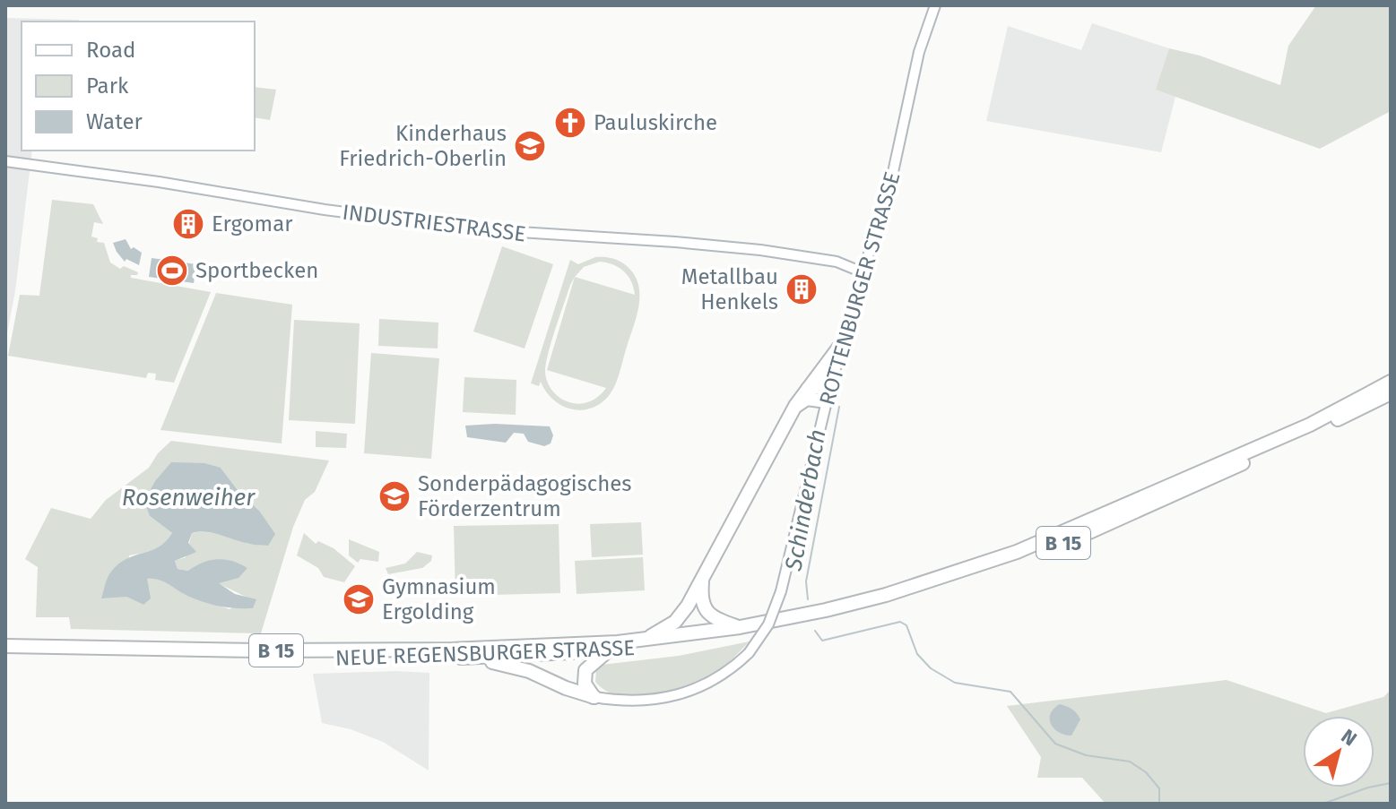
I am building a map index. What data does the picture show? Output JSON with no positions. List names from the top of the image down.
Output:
{
  "streets": {
    "highway": ["B 15", "NEUE REGENSBURGER STRASSE"],
    "street": ["INDUSTRIESTRASSE", "ROTTENBURGER STRASSE"]
  },
  "crossings": [
    ["INDUSTRIESTRASSE", "ROTTENBURGER STRASSE"]
  ],
  "water": ["Rosenweiher", "Schinderbach"],
  "places": {
    "church": ["Pauluskirche"],
    "school or university": ["Kinderhaus Friedrich-Oberlin", "Sonderpädagogisches Förderzentrum", "Gymnasium Ergolding"],
    "building": ["Ergomar", "Metallbau Henkels"],
    "sports": ["Sportbecken"]
  },
  "legend": ["Road", "Park", "Water"],
  "north": "top right"
}
